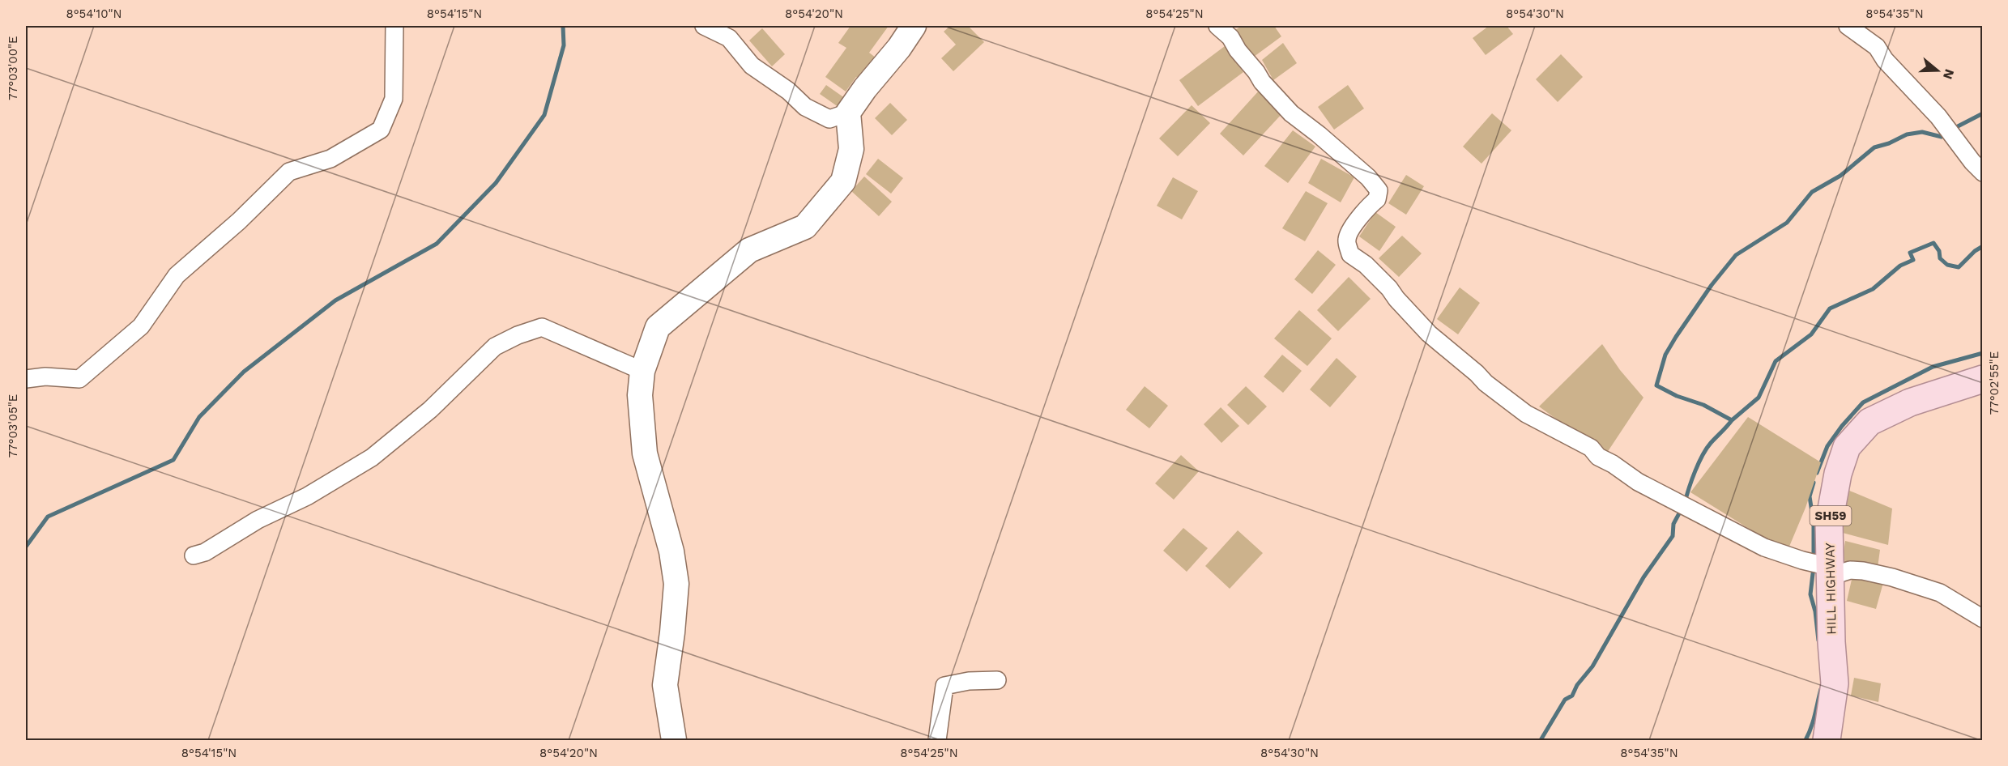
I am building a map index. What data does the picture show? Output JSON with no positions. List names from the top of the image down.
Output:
{
  "streets": {
    "main road": ["SH59", "HILL HIGHWAY"]
  },
  "north": "right",
  "coordinates": [
    "8°54'10\"N",
    "8°54'15\"N",
    "8°54'20\"N",
    "8°54'25\"N",
    "8°54'30\"N",
    "8°54'35\"N",
    "77°03'00\"E",
    "77°02'55\"E",
    "77°03'05\"E"
  ]
}
